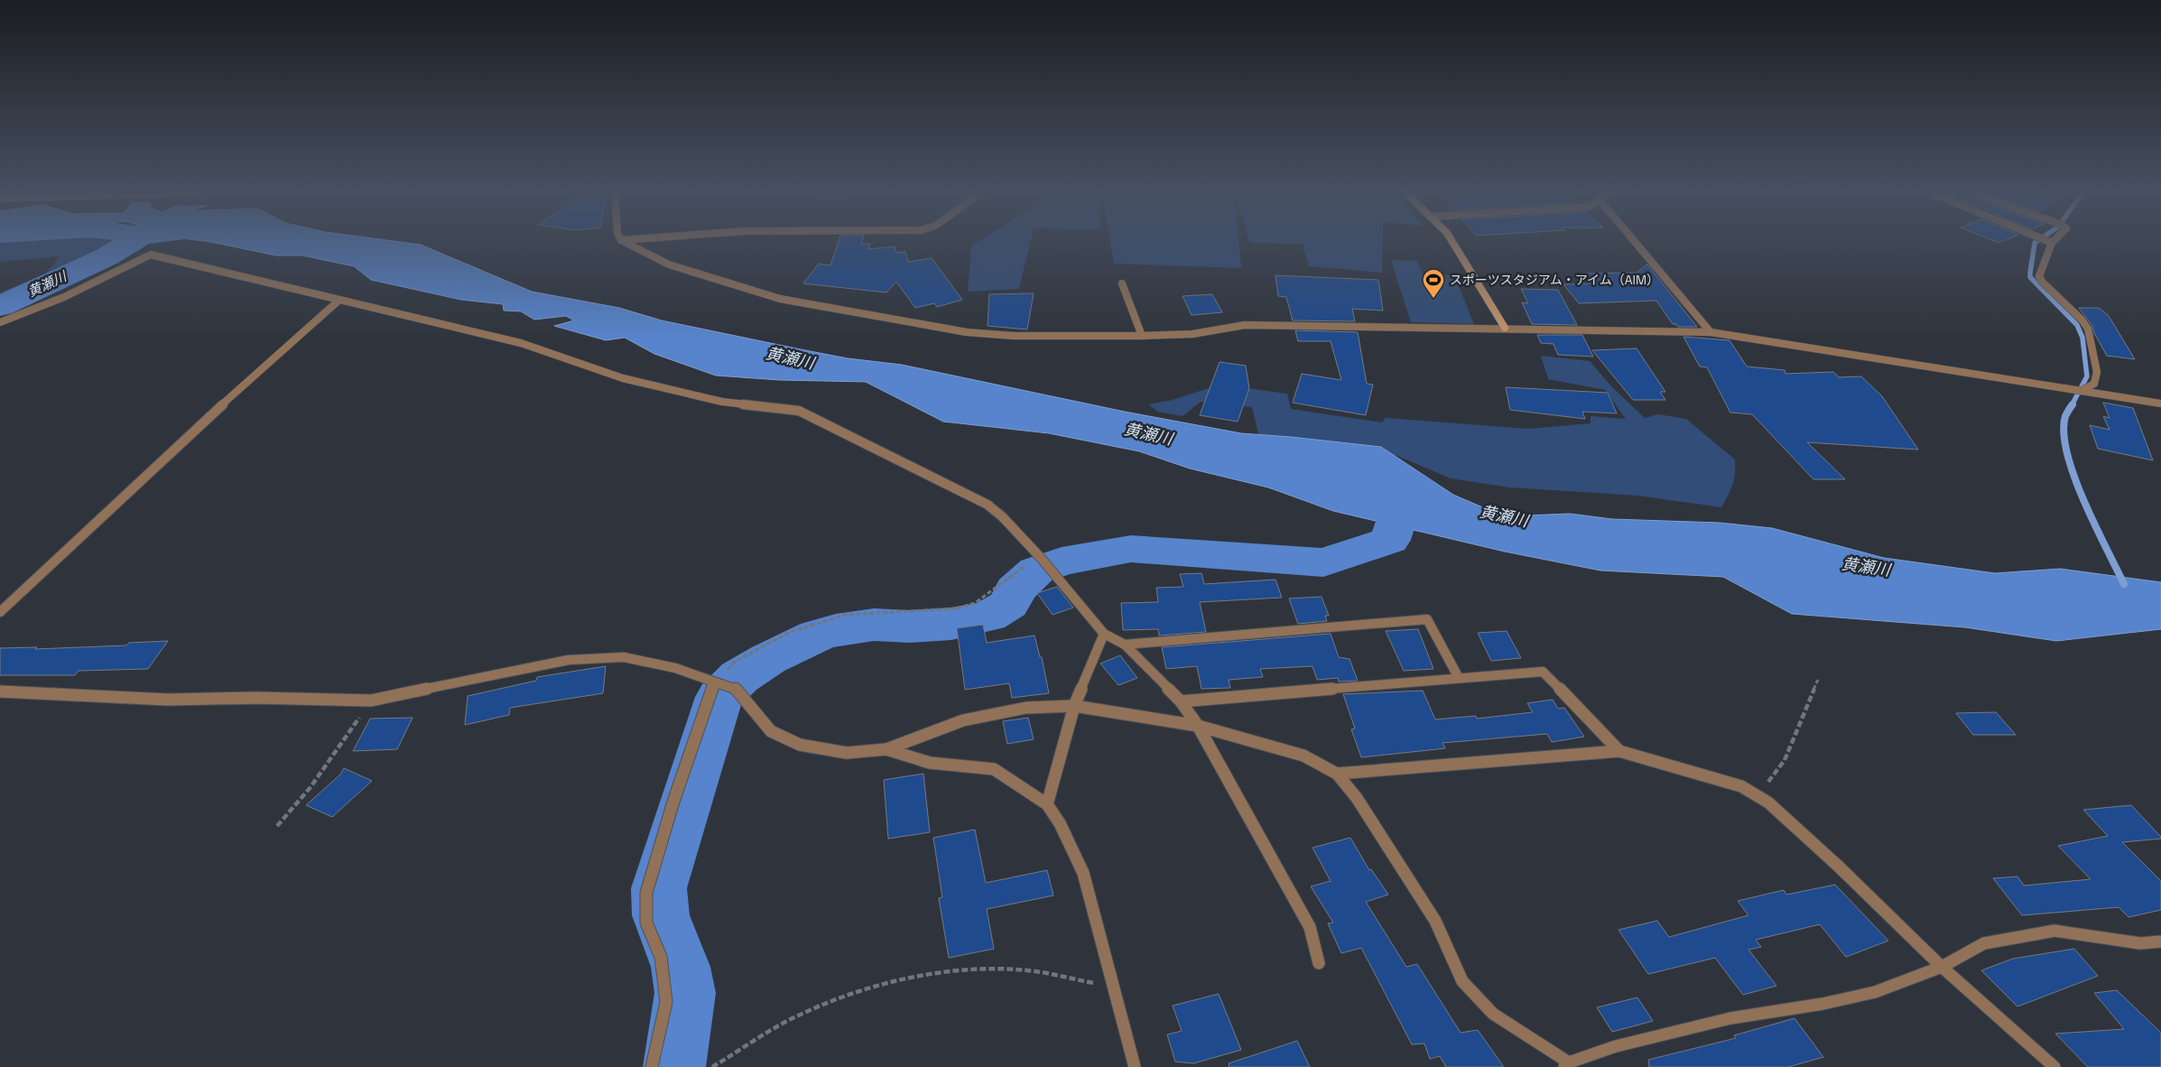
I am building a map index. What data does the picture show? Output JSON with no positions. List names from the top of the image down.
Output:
{
  "water": ["黄瀬川"],
  "places": {
    "sports": ["スポーツスタジアム・アイム（AIM）"]
  }
}
